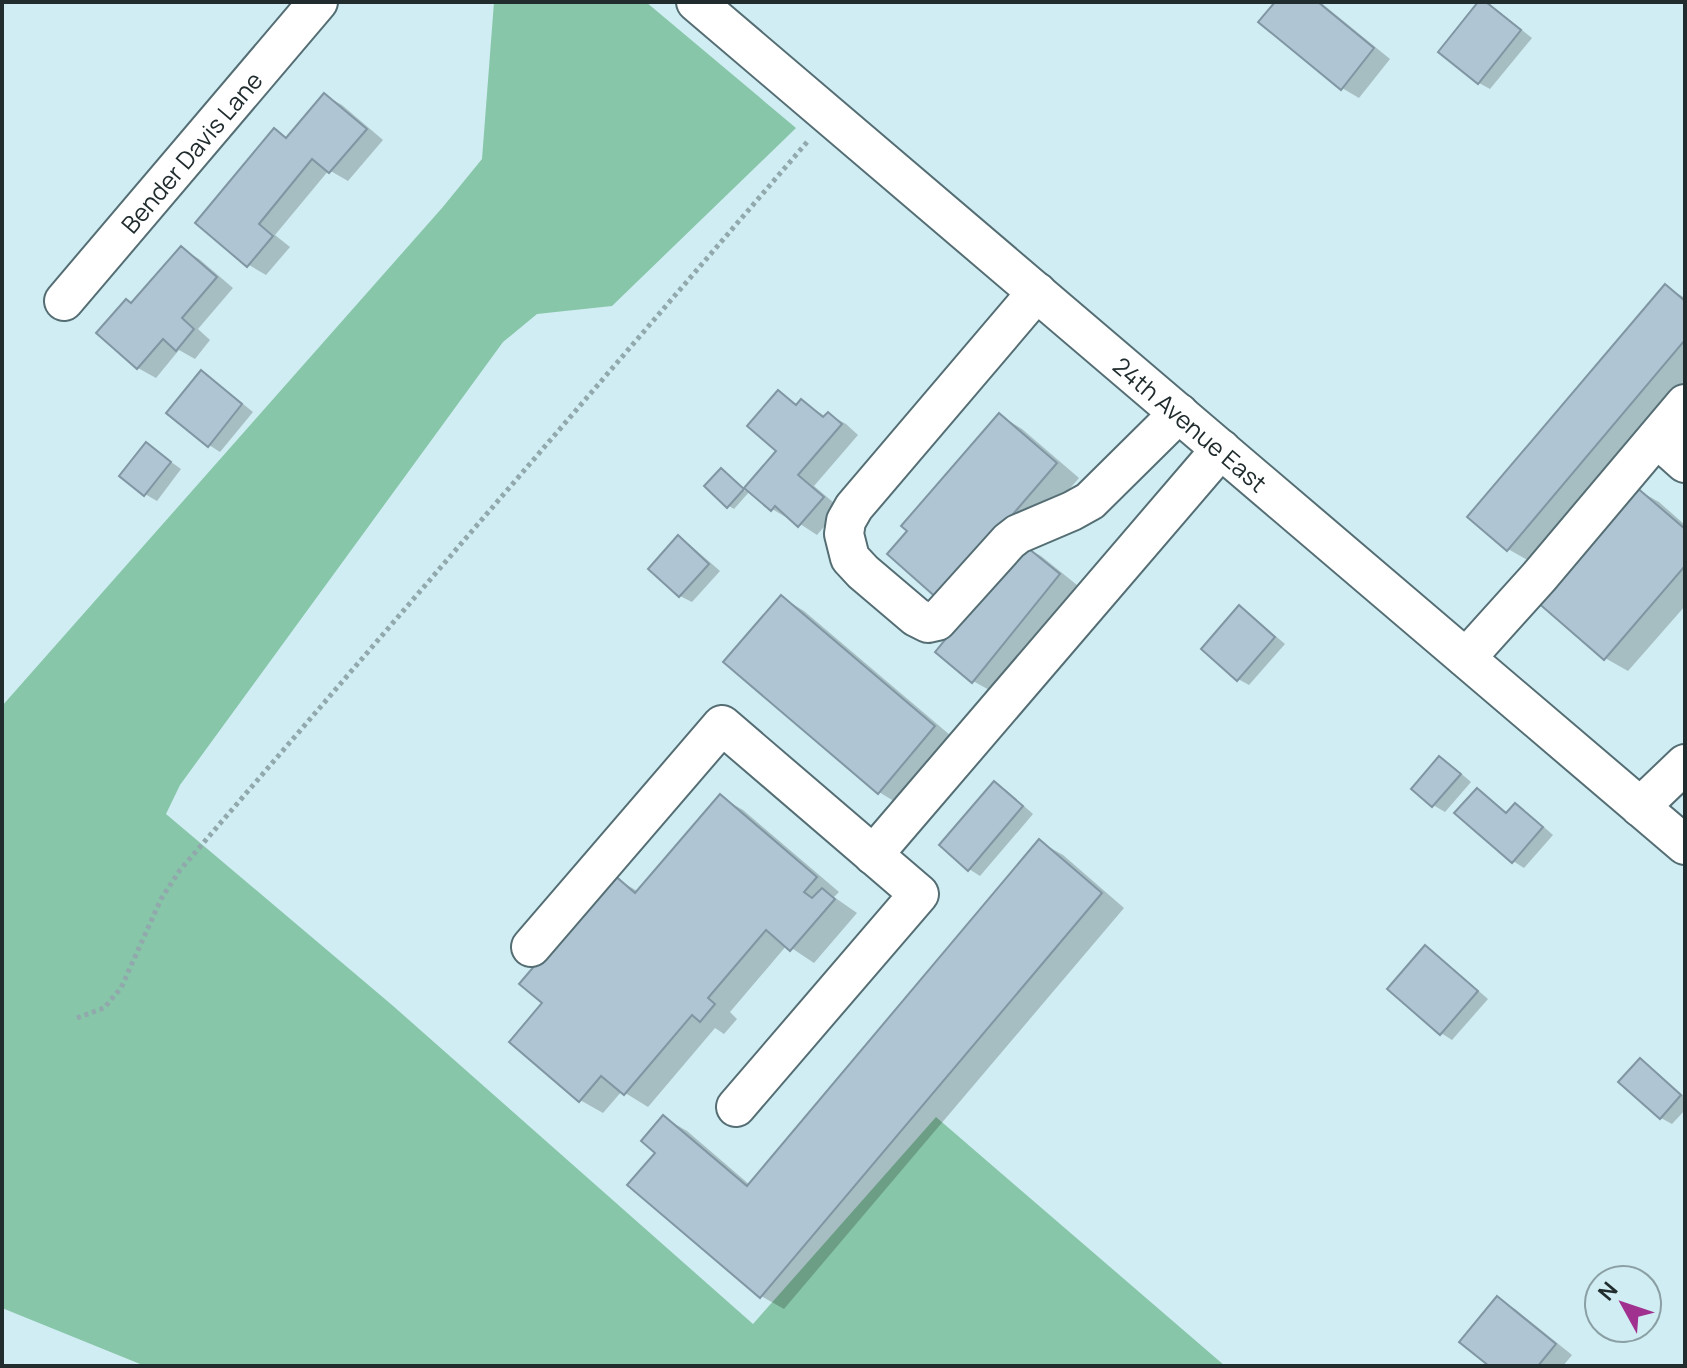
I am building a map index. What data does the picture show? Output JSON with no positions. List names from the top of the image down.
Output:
{
  "streets": {
    "street": ["Bender Davis Lane", "24th Avenue East"]
  },
  "north": "top left"
}
